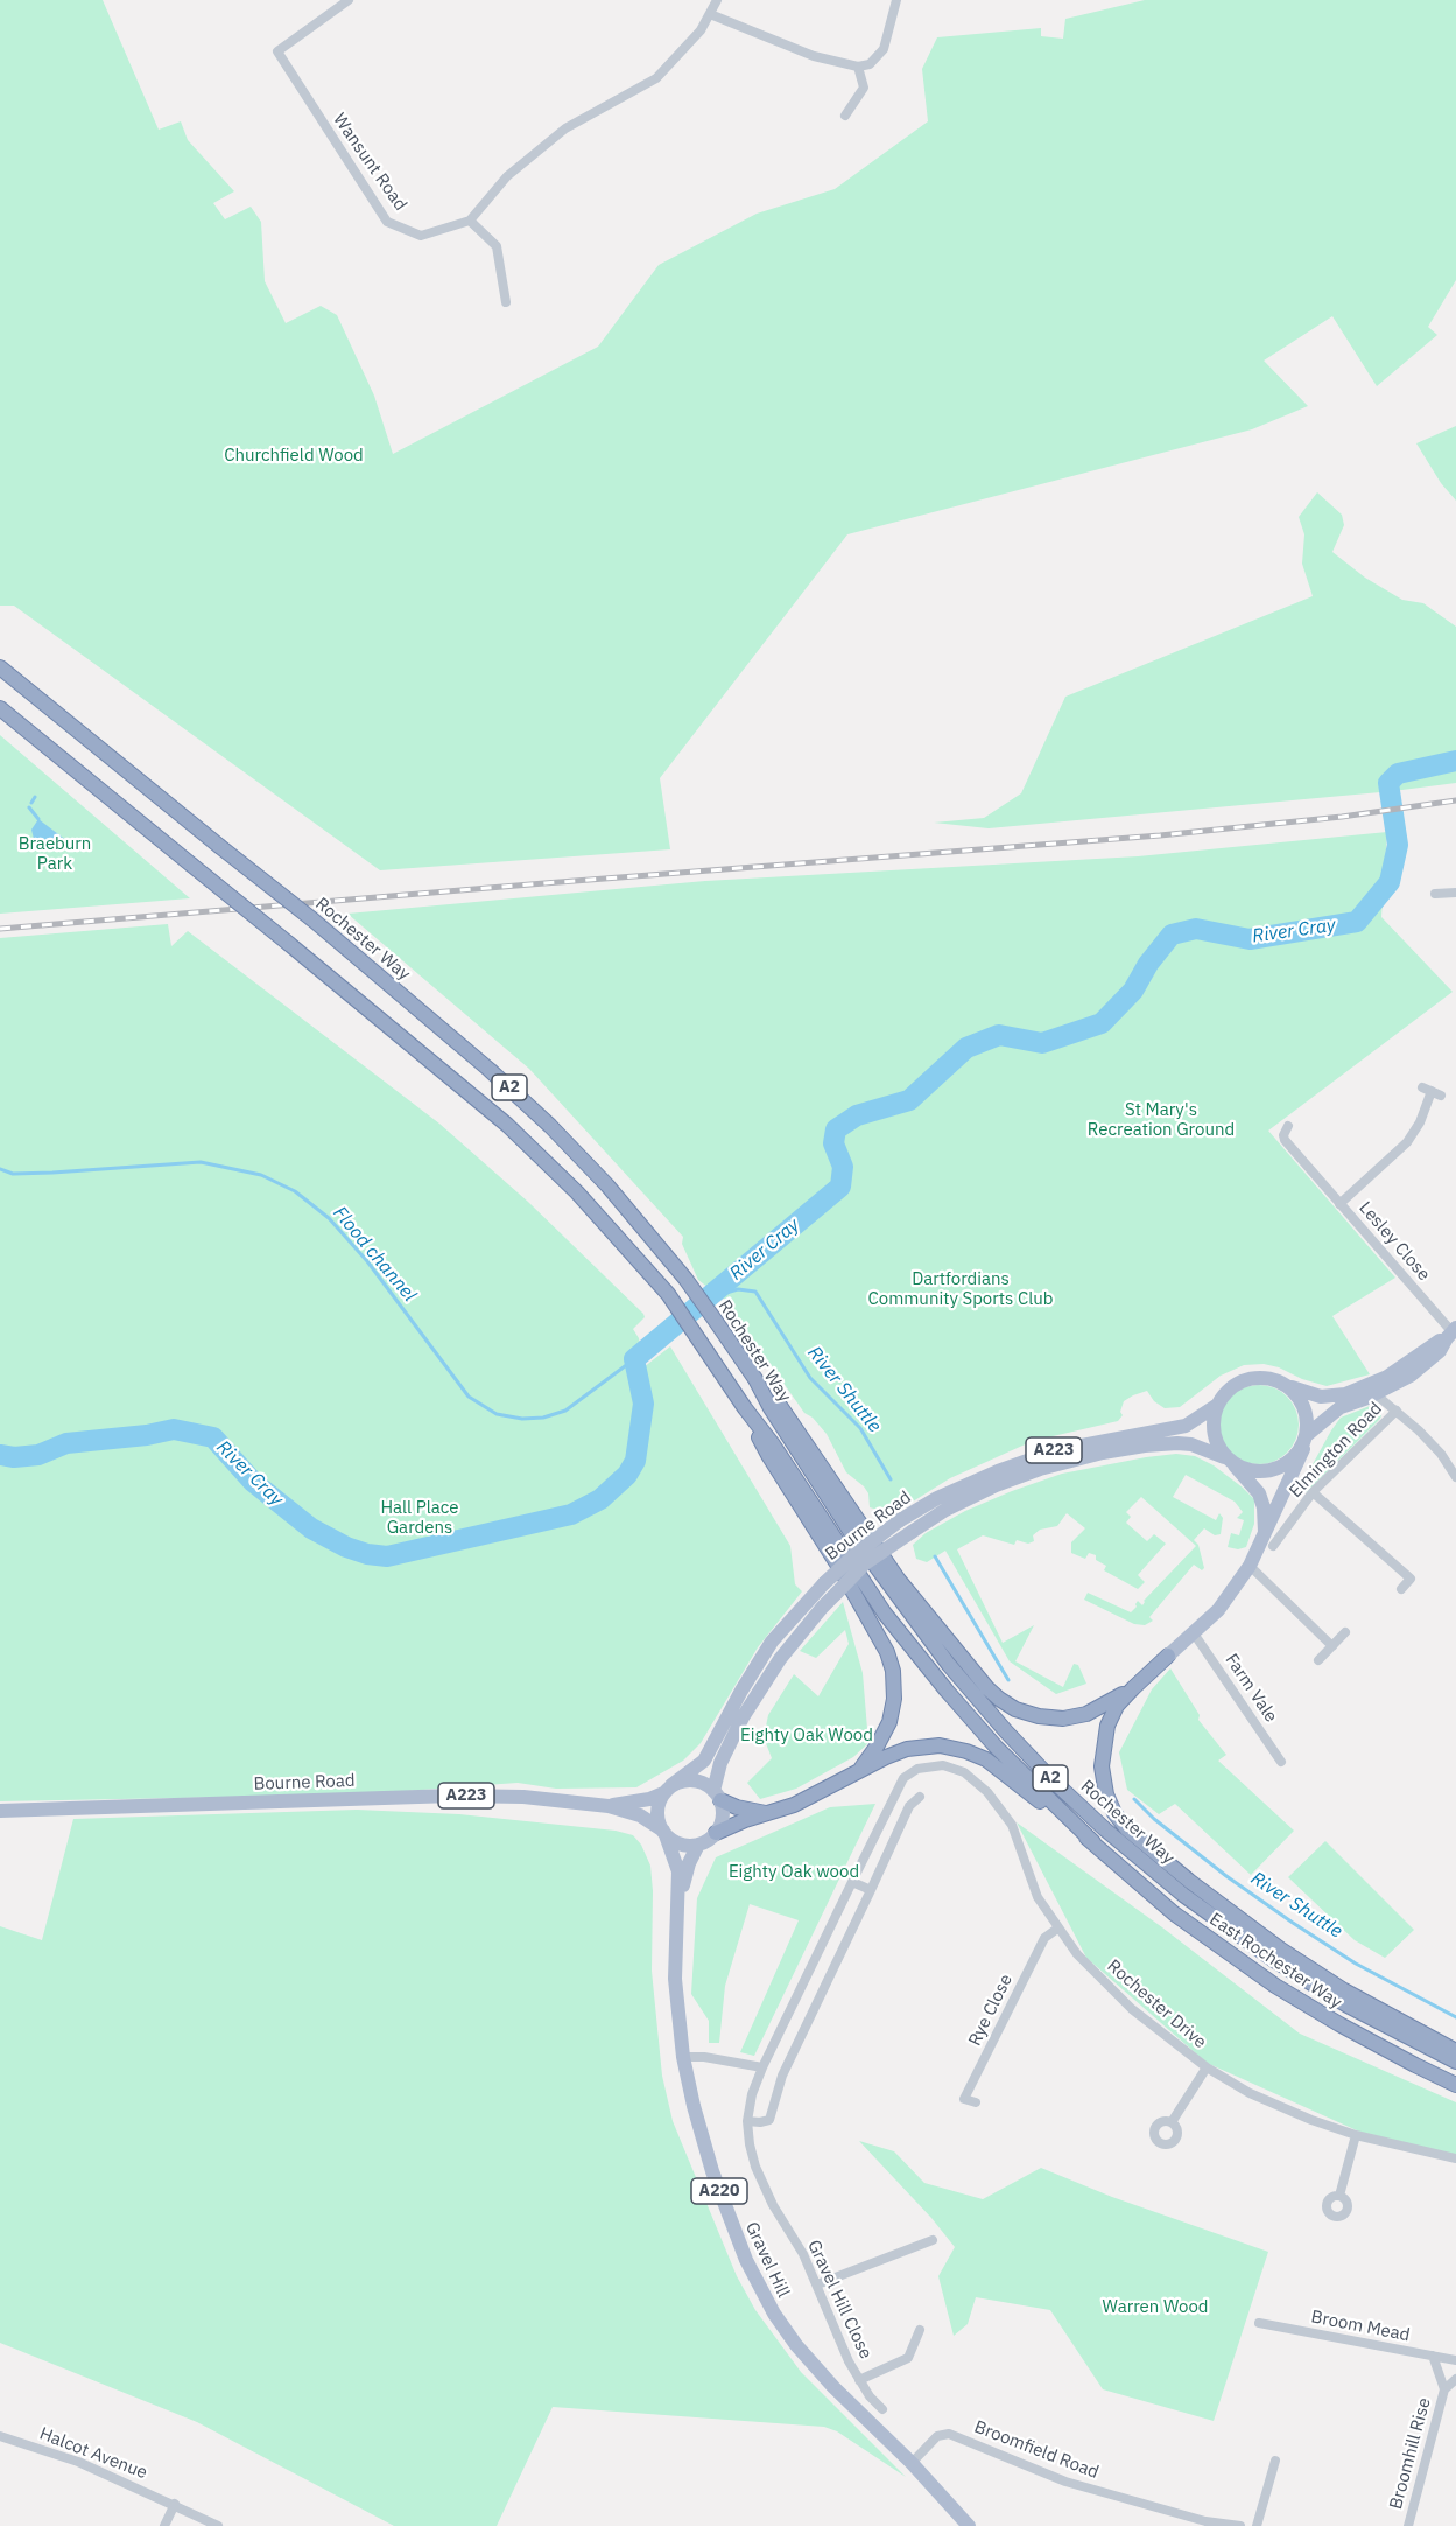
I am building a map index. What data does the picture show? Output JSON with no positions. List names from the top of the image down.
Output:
{
  "streets": {
    "highway": ["Rochester Way", "A2", "East Rochester Way"],
    "main road": [
      "A223",
      "Bourne Road",
      "A220",
      "Gravel Hill"
    ],
    "street": [
      "Wansunt Road",
      "Lesley Close",
      "Elmington Road",
      "Farm Vale",
      "Rochester Drive",
      "Rye Close",
      "Gravel Hill Close",
      "Broom Mead",
      "Broomfield Road",
      "Halcot Avenue",
      "Broomhill Rise"
    ]
  },
  "crossings": [
    ["Rochester Way", "East Rochester Way"],
    ["A223", "Elmington Road"],
    ["A223", "Bourne Road"],
    ["Bourne Road", "Gravel Hill"],
    ["Rochester Drive", "Rye Close"],
    ["Rochester Drive", "Gravel Hill Close"],
    ["Gravel Hill", "Broomfield Road"],
    ["Broom Mead", "Broomhill Rise"]
  ],
  "water": ["River Cray", "Flood channel", "River Shuttle"],
  "parks": [
    "Churchfield Wood",
    "Braeburn Park",
    "St Mary's Recreation Ground",
    "Dartfordians Community Sports Club",
    "Hall Place Gardens",
    "Eighty Oak Wood",
    "Eighty Oak wood",
    "Warren Wood"
  ]
}
